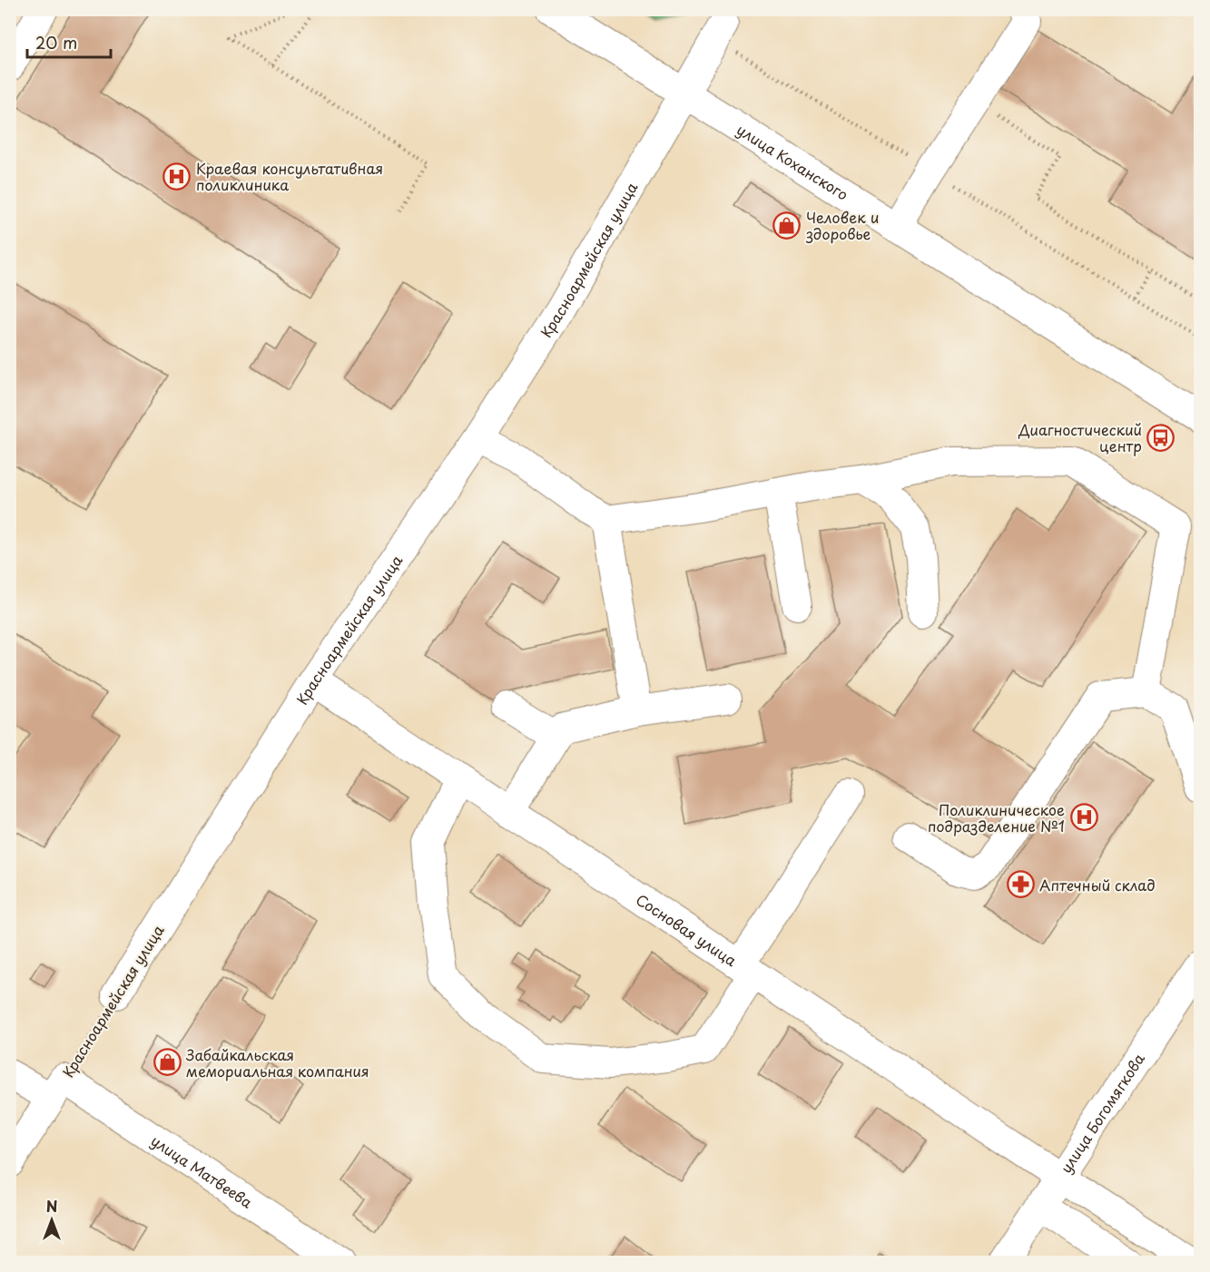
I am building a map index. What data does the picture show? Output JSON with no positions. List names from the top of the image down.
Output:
{
  "streets": {
    "street": [
      "улица Коханского",
      "Красноармейская улица",
      "Сосновая улица",
      "улица Богомягкова",
      "улица Матвеева"
    ]
  },
  "crossings": [
    ["улица Коханского", "Красноармейская улица"],
    ["Красноармейская улица", "Сосновая улица"],
    ["Красноармейская улица", "улица Матвеева"],
    ["Сосновая улица", "улица Богомягкова"]
  ],
  "places": {
    "hospital": ["Краевая консультативная поликлиника", "Поликлиническое подразделение №1"],
    "shop": ["Человек и здоровье", "Забайкальская мемориальная компания"],
    "bus stop": ["Диагностический центр"],
    "pharmacy": ["Аптечный склад"]
  },
  "scale_bar": "20 m",
  "north": "top"
}
